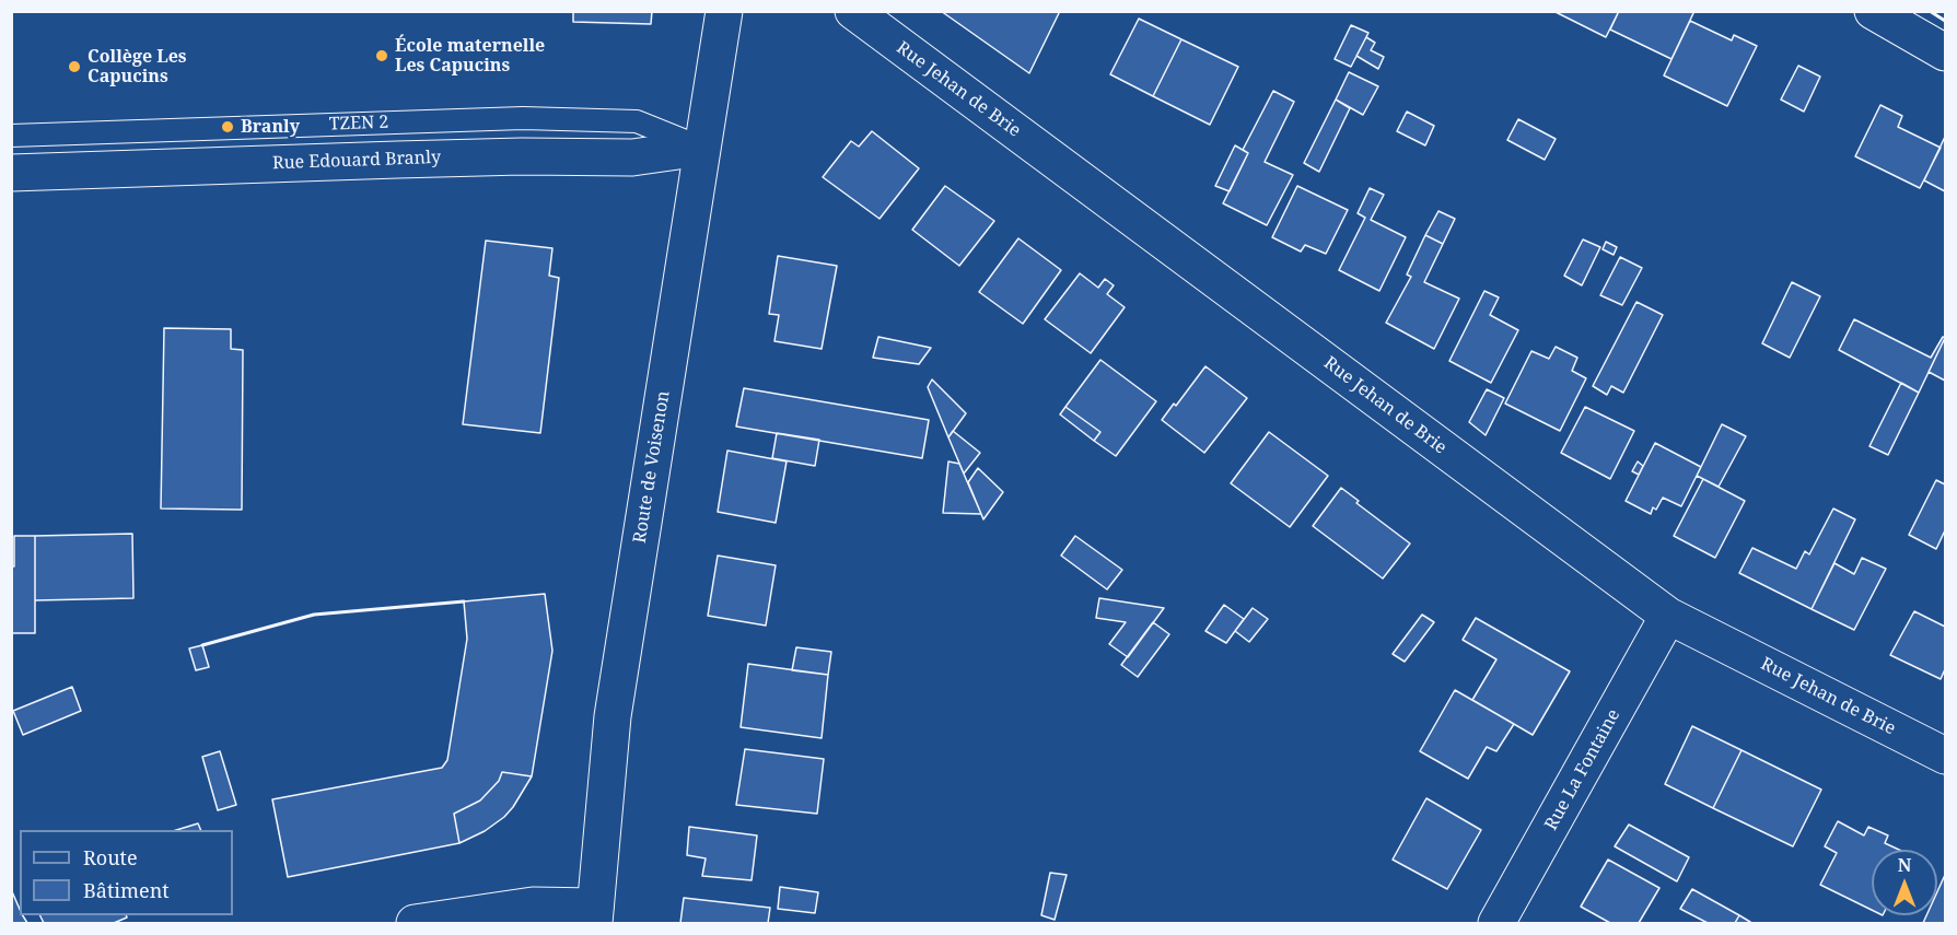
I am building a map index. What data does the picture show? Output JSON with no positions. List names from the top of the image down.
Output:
{
  "streets": {
    "street": [
      "Rue Jehan de Brie",
      "Rue Edouard Branly",
      "Route de Voisenon",
      "Rue La Fontaine"
    ],
    "lane": ["TZEN 2"]
  },
  "crossings": [
    ["Rue Jehan de Brie", "Rue La Fontaine"],
    ["TZEN 2", "Rue Edouard Branly"],
    ["TZEN 2", "Route de Voisenon"],
    ["Rue Edouard Branly", "Route de Voisenon"]
  ],
  "places": ["École maternelle Les Capucins", "Collège Les Capucins", "Branly"],
  "legend": ["Route", "Bâtiment"],
  "north": "top"
}
